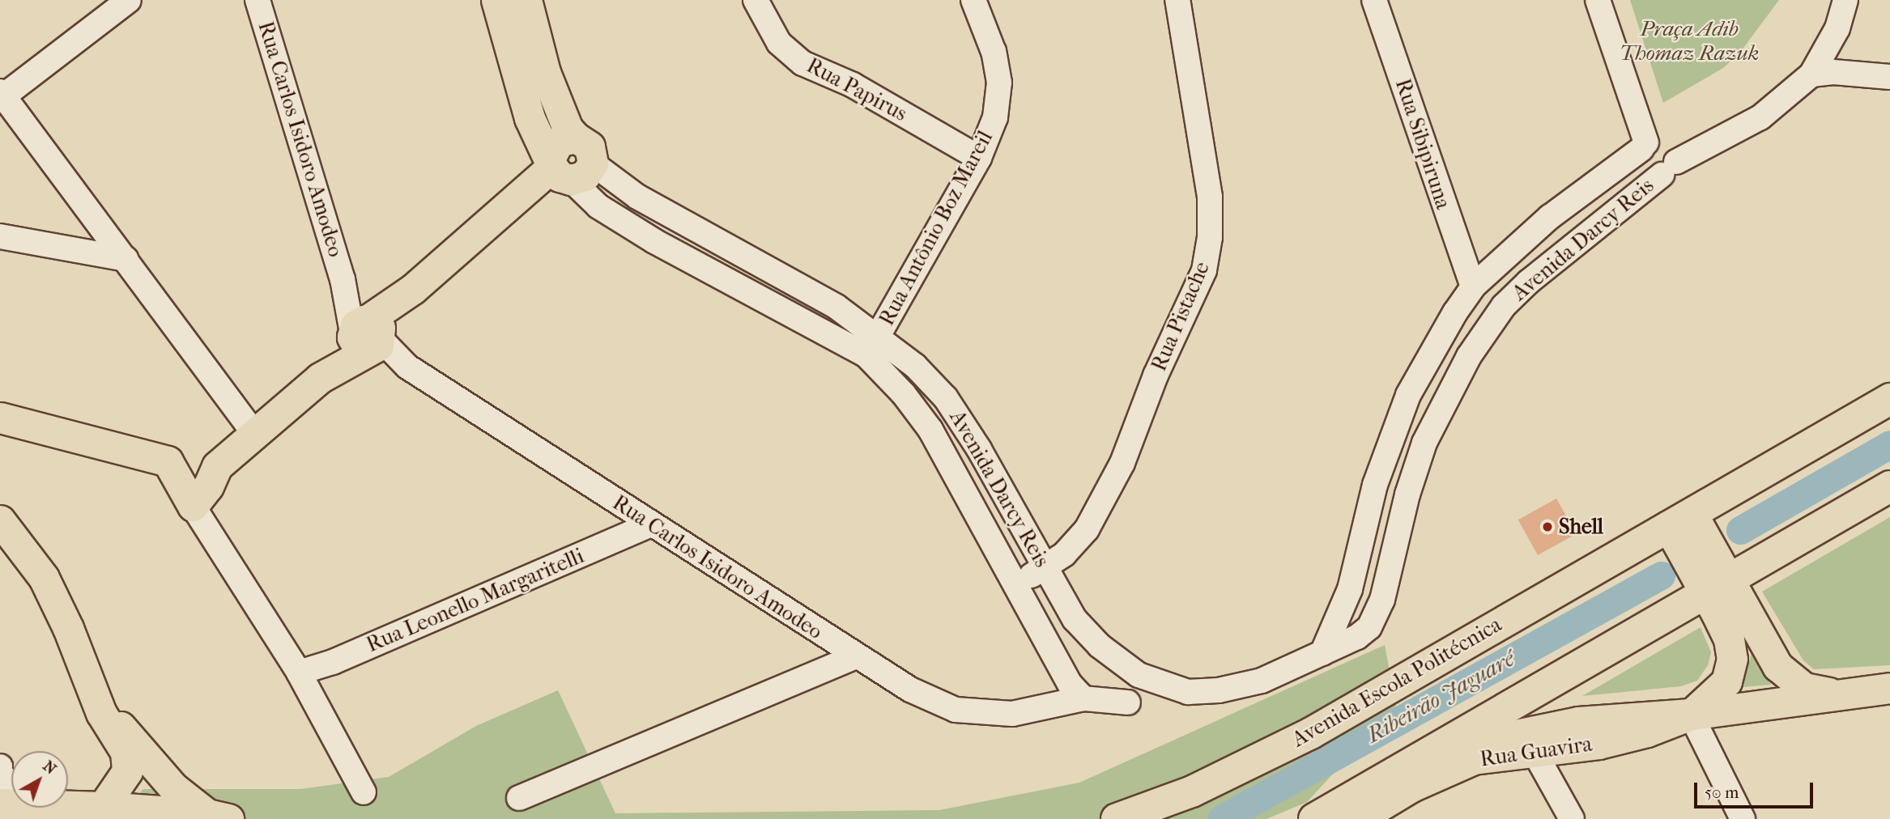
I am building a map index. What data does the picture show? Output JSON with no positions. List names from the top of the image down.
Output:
{
  "streets": {
    "highway": ["Avenida Escola Politécnica"],
    "main road": ["Avenida Darcy Reis", "Rua Guavira"],
    "street": [
      "Rua Papirus",
      "Rua Carlos Isidoro Amodeo",
      "Rua Sibipiruna",
      "Rua Antônio Boz Mareil",
      "Rua Pistache",
      "Rua Leonello Margaritelli"
    ]
  },
  "crossings": [
    ["Rua Papirus", "Rua Antônio Boz Mareil"],
    ["Rua Carlos Isidoro Amodeo", "Avenida Darcy Reis"],
    ["Rua Carlos Isidoro Amodeo", "Rua Leonello Margaritelli"],
    ["Rua Sibipiruna", "Avenida Darcy Reis"],
    ["Rua Antônio Boz Mareil", "Avenida Darcy Reis"],
    ["Avenida Darcy Reis", "Rua Pistache"]
  ],
  "water": ["Ribeirão Jaguaré"],
  "parks": ["Praça Adib Thomaz Razuk"],
  "places": ["Shell"],
  "scale_bar": "50 m",
  "north": "top right"
}
